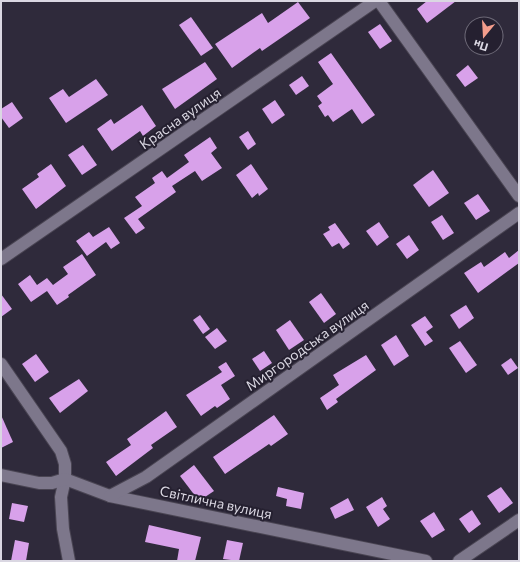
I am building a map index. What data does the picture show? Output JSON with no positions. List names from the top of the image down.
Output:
{
  "streets": {
    "street": ["Красна вулиця", "Миргородська вулиця", "Світлична вулиця"]
  },
  "crossings": [
    ["Миргородська вулиця", "Світлична вулиця"]
  ],
  "north": "bottom"
}
